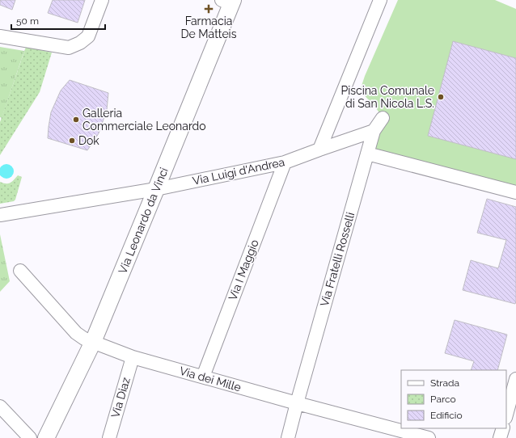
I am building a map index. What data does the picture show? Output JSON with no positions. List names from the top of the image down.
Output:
{
  "streets": {
    "street": [
      "Via Luigi d'Andrea",
      "Via Leonardo da Vinci",
      "Via Fratelli Rosselli",
      "Via I Maggio",
      "Via dei Mille",
      "Via Diaz"
    ]
  },
  "crossings": [
    ["Via Luigi d'Andrea", "Via Leonardo da Vinci"],
    ["Via Luigi d'Andrea", "Via Fratelli Rosselli"],
    ["Via Luigi d'Andrea", "Via I Maggio"],
    ["Via Leonardo da Vinci", "Via dei Mille"],
    ["Via Fratelli Rosselli", "Via dei Mille"],
    ["Via I Maggio", "Via dei Mille"],
    ["Via dei Mille", "Via Diaz"]
  ],
  "places": {
    "health": ["Farmacia De Matteis"],
    "other": ["Piscina Comunale di San Nicola L.S.", "Galleria Commerciale Leonardo", "Dok"]
  },
  "legend": ["Strada", "Parco", "Edificio"],
  "scale_bar": "50 m"
}
